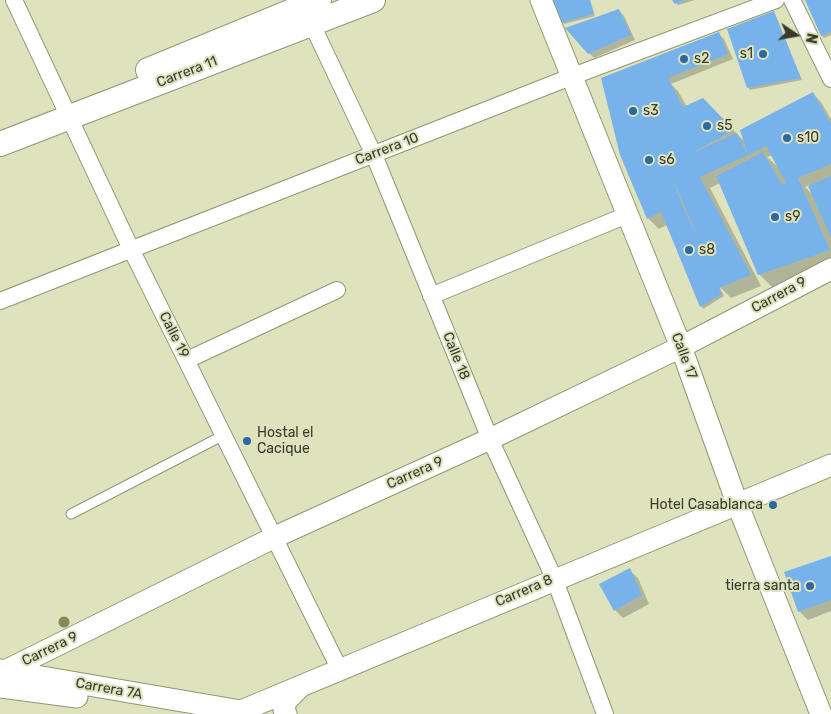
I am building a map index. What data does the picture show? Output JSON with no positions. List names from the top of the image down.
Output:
{
  "streets": {
    "main road": ["Carrera 11"],
    "street": [
      "Carrera 10",
      "Carrera 9",
      "Calle 19",
      "Calle 18",
      "Calle 17",
      "Carrera 8",
      "Carrera 7A"
    ]
  },
  "crossings": [
    ["Carrera 11", "Calle 19"],
    ["Carrera 11", "Calle 18"],
    ["Carrera 10", "Calle 19"],
    ["Carrera 10", "Calle 18"],
    ["Carrera 10", "Calle 17"],
    ["Carrera 9", "Calle 19"],
    ["Carrera 9", "Calle 18"],
    ["Carrera 9", "Calle 17"],
    ["Carrera 9", "Carrera 7A"],
    ["Calle 19", "Carrera 8"],
    ["Calle 18", "Carrera 8"],
    ["Calle 17", "Carrera 8"],
    ["Carrera 8", "Carrera 7A"]
  ],
  "places": [
    "s1",
    "s2",
    "s3",
    "s5",
    "s10",
    "s6",
    "s9",
    "s8",
    "Hostal el Cacique",
    "Hotel Casablanca",
    "tierra santa"
  ],
  "north": "right"
}
